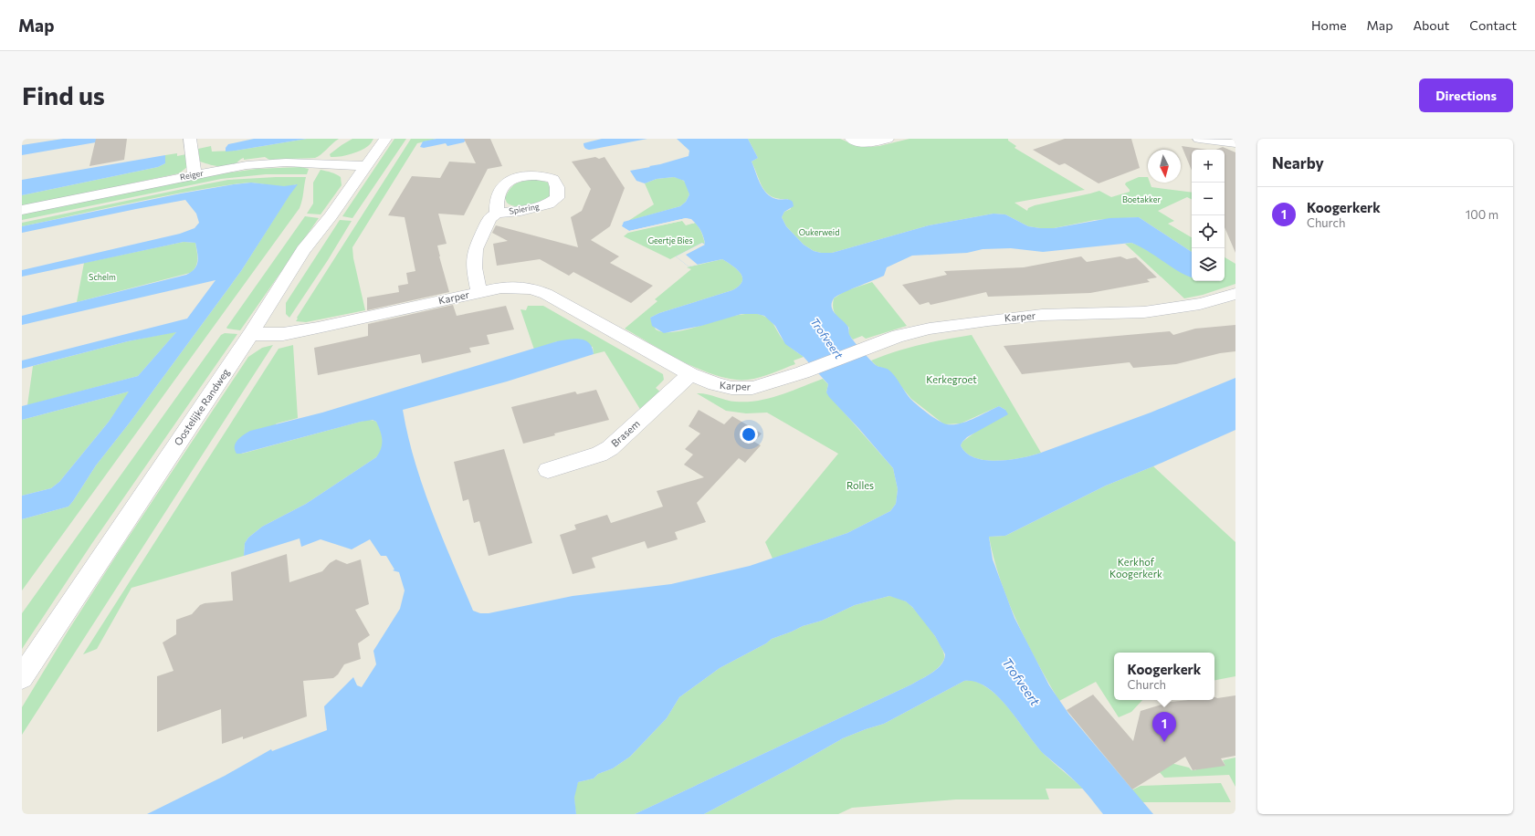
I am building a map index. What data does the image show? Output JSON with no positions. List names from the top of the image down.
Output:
{
  "streets": {
    "street": [
      "Reiger",
      "Spiering",
      "Karper",
      "Oostelijke Randweg",
      "Brasem"
    ]
  },
  "crossings": [
    ["Reiger", "Oostelijke Randweg"],
    ["Spiering", "Karper"],
    ["Karper", "Oostelijke Randweg"],
    ["Karper", "Brasem"]
  ],
  "water": ["Trofveert"],
  "parks": [
    "Boetakker",
    "Oukerweid",
    "Geertje Bies",
    "Schelm",
    "Kerkegroet",
    "Rolles",
    "Kerkhof Koogerkerk"
  ],
  "north": "bottom",
  "page": {
    "header": "Map",
    "nav": [
      "Home",
      "Map",
      "About",
      "Contact"
    ],
    "buttons": "Directions",
    "title": "Find us",
    "heading": "Nearby",
    "map_buttons": ["+", "−"],
    "list": [
      {
        "mark": "1",
        "name": "Koogerkerk",
        "note": "Church",
        "value": "100 m"
      }
    ],
    "popup": ["Koogerkerk", "Church"],
    "pins": "1"
  }
}
